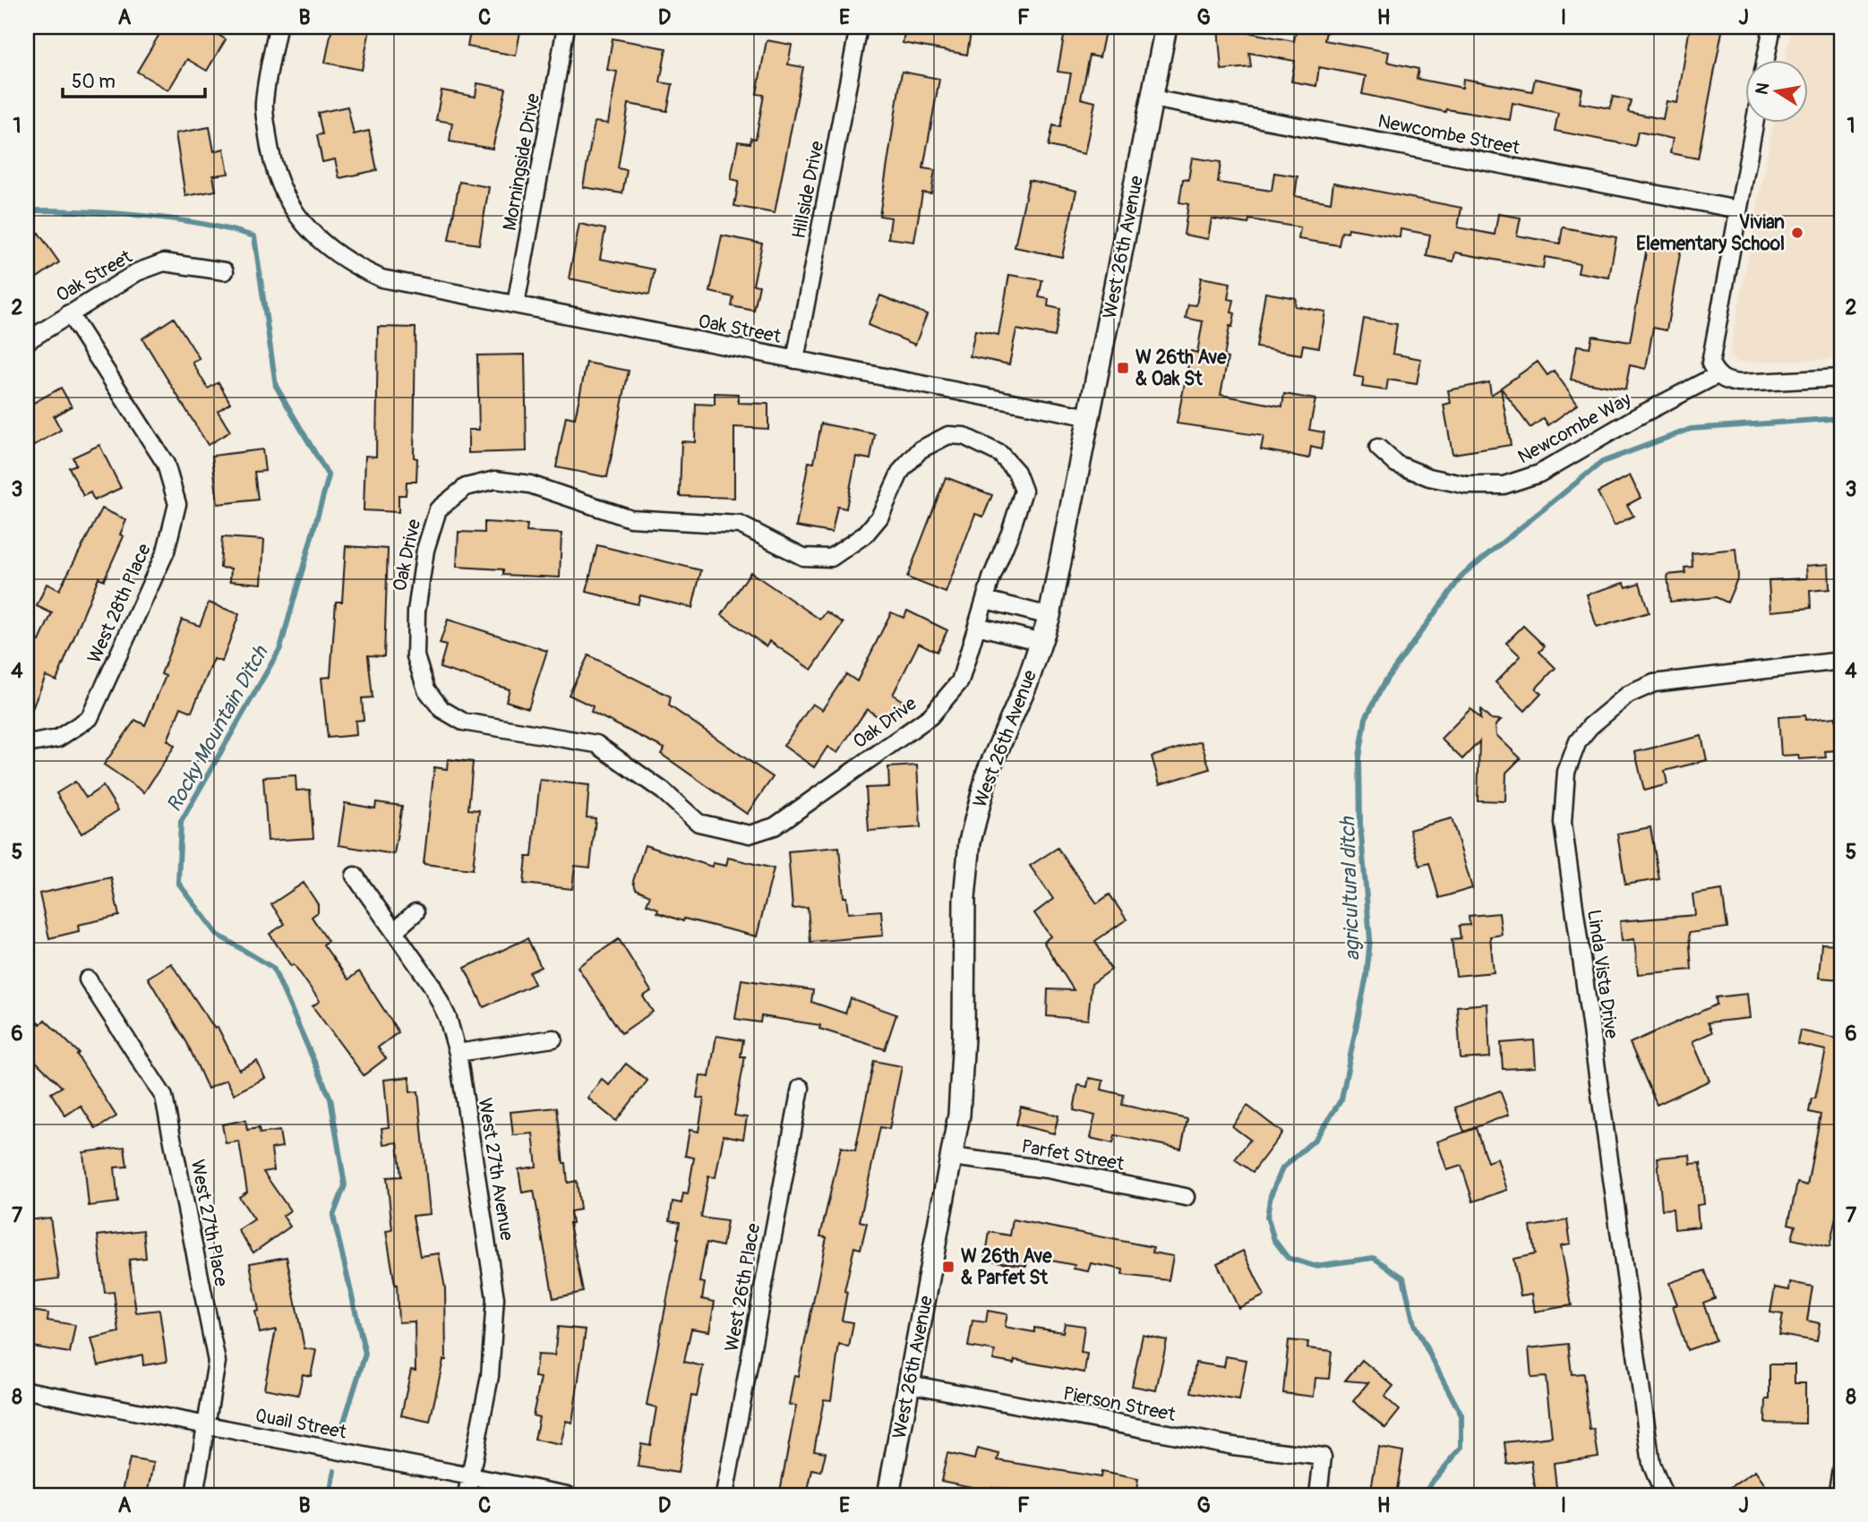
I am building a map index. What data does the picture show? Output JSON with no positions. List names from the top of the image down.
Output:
{
  "streets": {
    "street": [
      "Newcombe Street",
      "Morningside Drive",
      "Hillside Drive",
      "West 26th Avenue",
      "Oak Street",
      "Newcombe Way",
      "Oak Drive",
      "West 28th Place",
      "Linda Vista Drive",
      "Parfet Street",
      "West 27th Avenue",
      "West 27th Place",
      "West 26th Place",
      "Pierson Street",
      "Quail Street"
    ]
  },
  "crossings": [
    ["Newcombe Street", "West 26th Avenue"],
    ["Morningside Drive", "Oak Street"],
    ["Hillside Drive", "Oak Street"],
    ["West 26th Avenue", "Oak Street"],
    ["West 26th Avenue", "Parfet Street"],
    ["West 26th Avenue", "Pierson Street"],
    ["Oak Street", "West 28th Place"],
    ["West 27th Avenue", "Quail Street"],
    ["West 27th Place", "Quail Street"]
  ],
  "water": ["Rocky Mountain Ditch", "agricultural ditch"],
  "places": {
    "other": ["Vivian Elementary School"],
    "transit": ["W 26th Ave & Oak St", "W 26th Ave & Parfet St"]
  },
  "scale_bar": "50 m",
  "north": "left",
  "grid": {
    "columns": [
      "A",
      "B",
      "C",
      "D",
      "E",
      "F",
      "G",
      "H",
      "I",
      "J"
    ],
    "rows": [
      "1",
      "2",
      "3",
      "4",
      "5",
      "6",
      "7",
      "8"
    ]
  }
}
